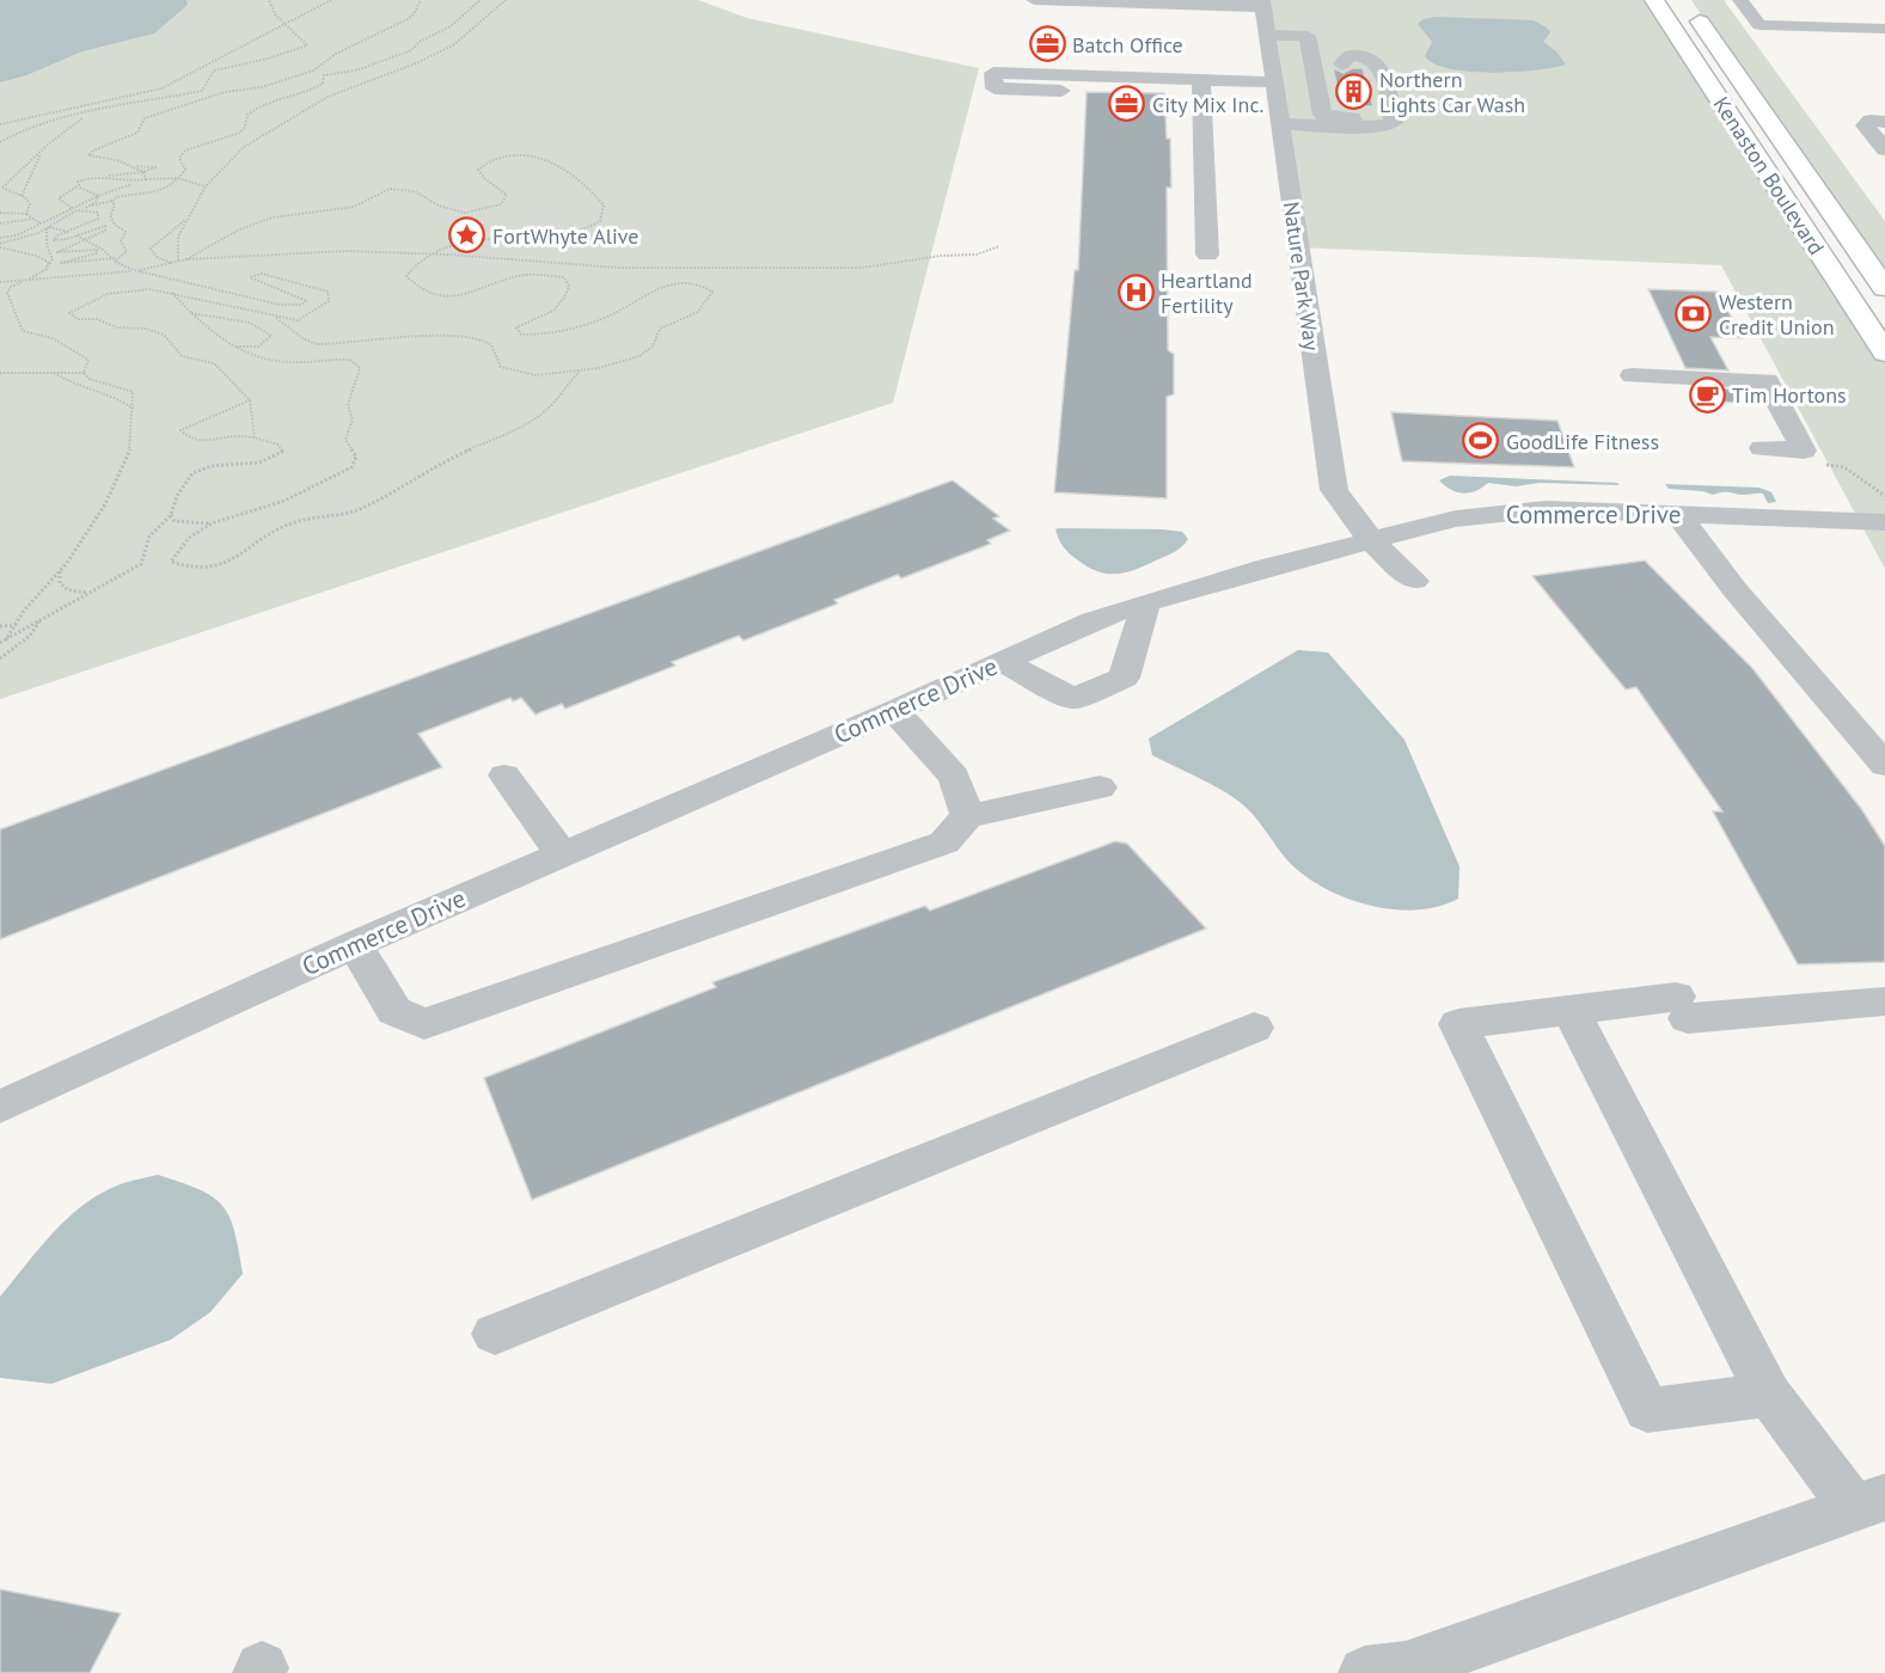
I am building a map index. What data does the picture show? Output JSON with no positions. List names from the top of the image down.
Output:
{
  "streets": {
    "main road": ["Kenaston Boulevard"],
    "street": ["Nature Park Way", "Commerce Drive"]
  },
  "crossings": [
    ["Nature Park Way", "Commerce Drive"]
  ],
  "places": {
    "office": ["Batch Office", "City Mix Inc."],
    "building": ["Northern Lights Car Wash"],
    "place": ["FortWhyte Alive"],
    "hospital": ["Heartland Fertility"],
    "bank": ["Western Credit Union"],
    "cafe": ["Tim Hortons"],
    "sports": ["GoodLife Fitness"]
  }
}
